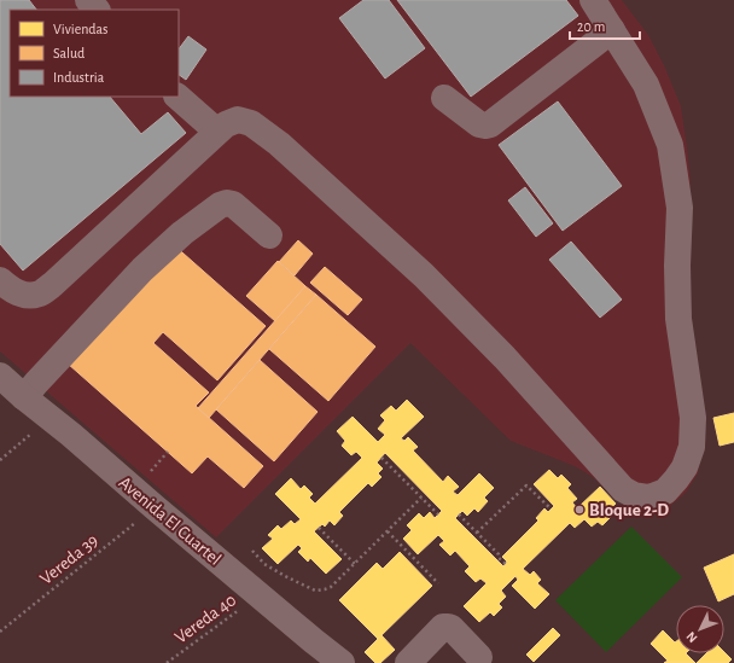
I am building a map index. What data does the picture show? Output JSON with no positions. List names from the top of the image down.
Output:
{
  "streets": {
    "main road": ["Avenida El Cuartel"],
    "path": ["Vereda 39", "Vereda 40"]
  },
  "crossings": [
    ["Avenida El Cuartel", "Vereda 39"],
    ["Avenida El Cuartel", "Vereda 40"]
  ],
  "places": ["Bloque 2-D"],
  "legend": ["Viviendas", "Salud", "Industria"],
  "scale_bar": "20 m",
  "north": "bottom left"
}
